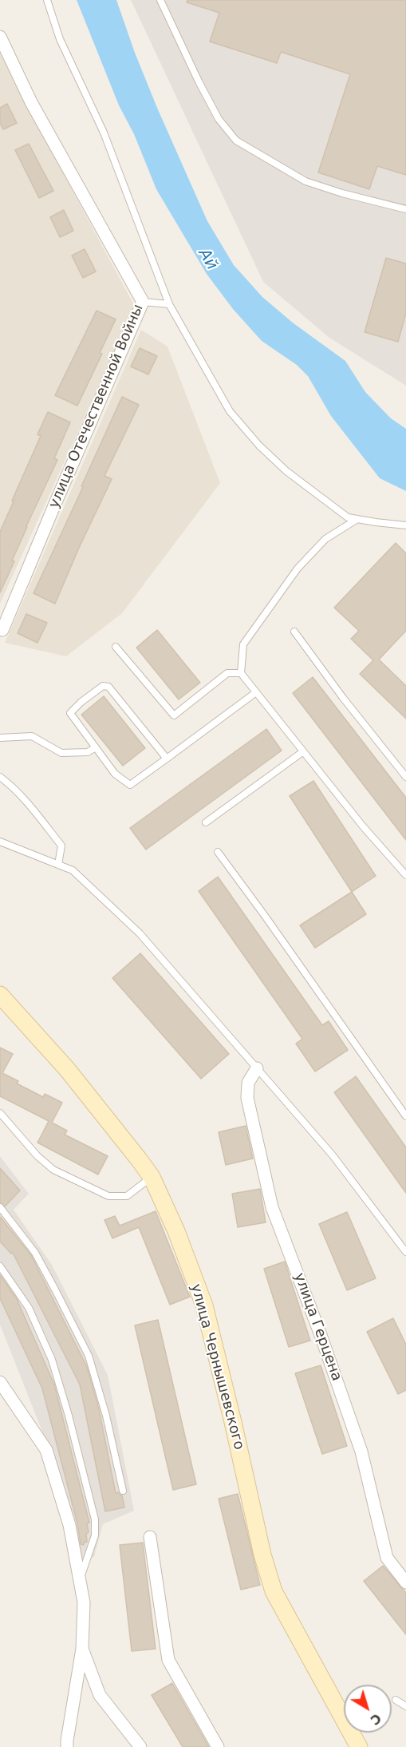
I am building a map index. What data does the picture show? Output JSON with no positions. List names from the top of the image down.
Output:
{
  "streets": {
    "main road": ["улица Чернышевского"],
    "street": ["улица Отечественной Войны", "улица Герцена"]
  },
  "water": ["Ай"],
  "north": "bottom right"
}
